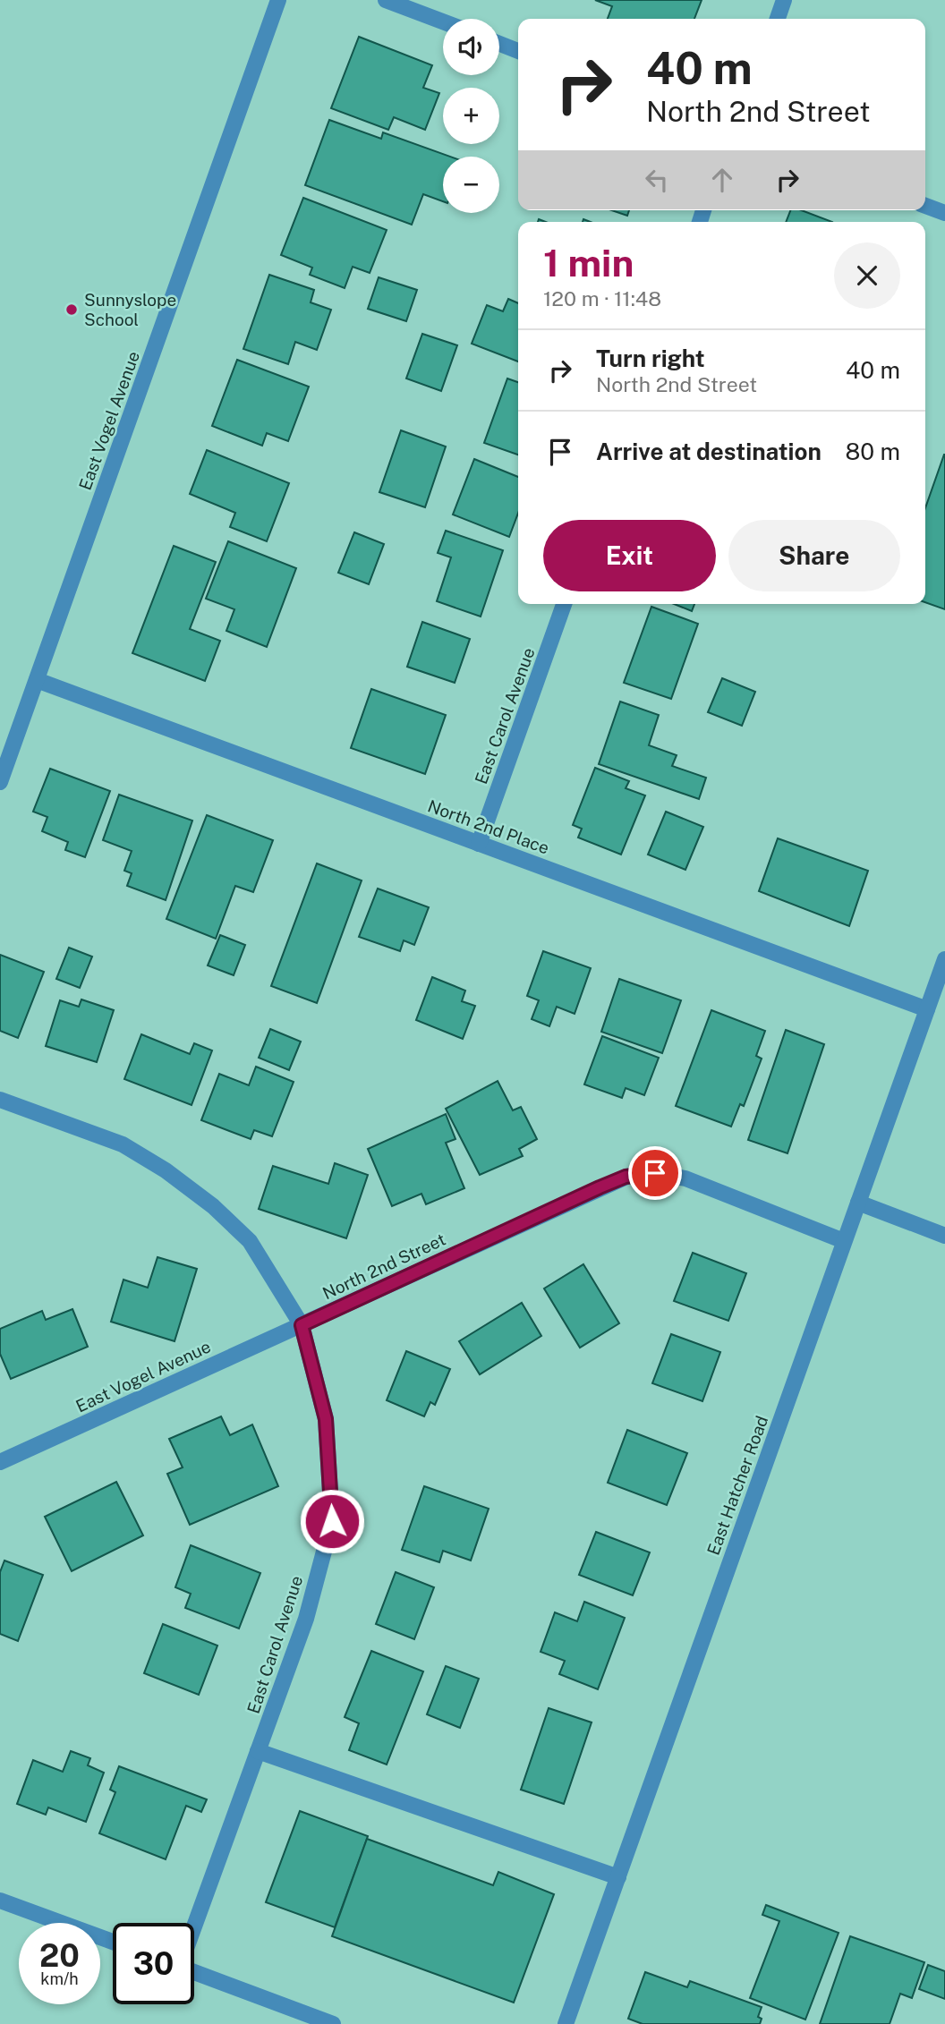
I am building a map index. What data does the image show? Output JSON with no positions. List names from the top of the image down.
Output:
{
  "streets": {
    "street": [
      "East Vogel Avenue",
      "East Carol Avenue",
      "North 2nd Place",
      "North 2nd Street",
      "East Hatcher Road"
    ]
  },
  "crossings": [
    ["East Vogel Avenue", "East Carol Avenue"],
    ["East Vogel Avenue", "North 2nd Place"],
    ["East Vogel Avenue", "North 2nd Street"],
    ["East Carol Avenue", "North 2nd Place"],
    ["East Carol Avenue", "North 2nd Street"],
    ["North 2nd Place", "East Hatcher Road"],
    ["North 2nd Street", "East Hatcher Road"]
  ],
  "places": ["Sunnyslope School"],
  "page": {
    "map_buttons": ["+", "−"],
    "turn": ["40 m", "North 2nd Street"],
    "heading": ["1 min", "120 m · 11:48"],
    "list": [
      {
        "name": "Turn right",
        "note": "North 2nd Street",
        "value": "40 m"
      },
      {
        "name": "Arrive at destination",
        "value": "80 m"
      }
    ],
    "buttons": ["Exit", "Share"],
    "speed": "20 km/h",
    "limit": "30"
  }
}
